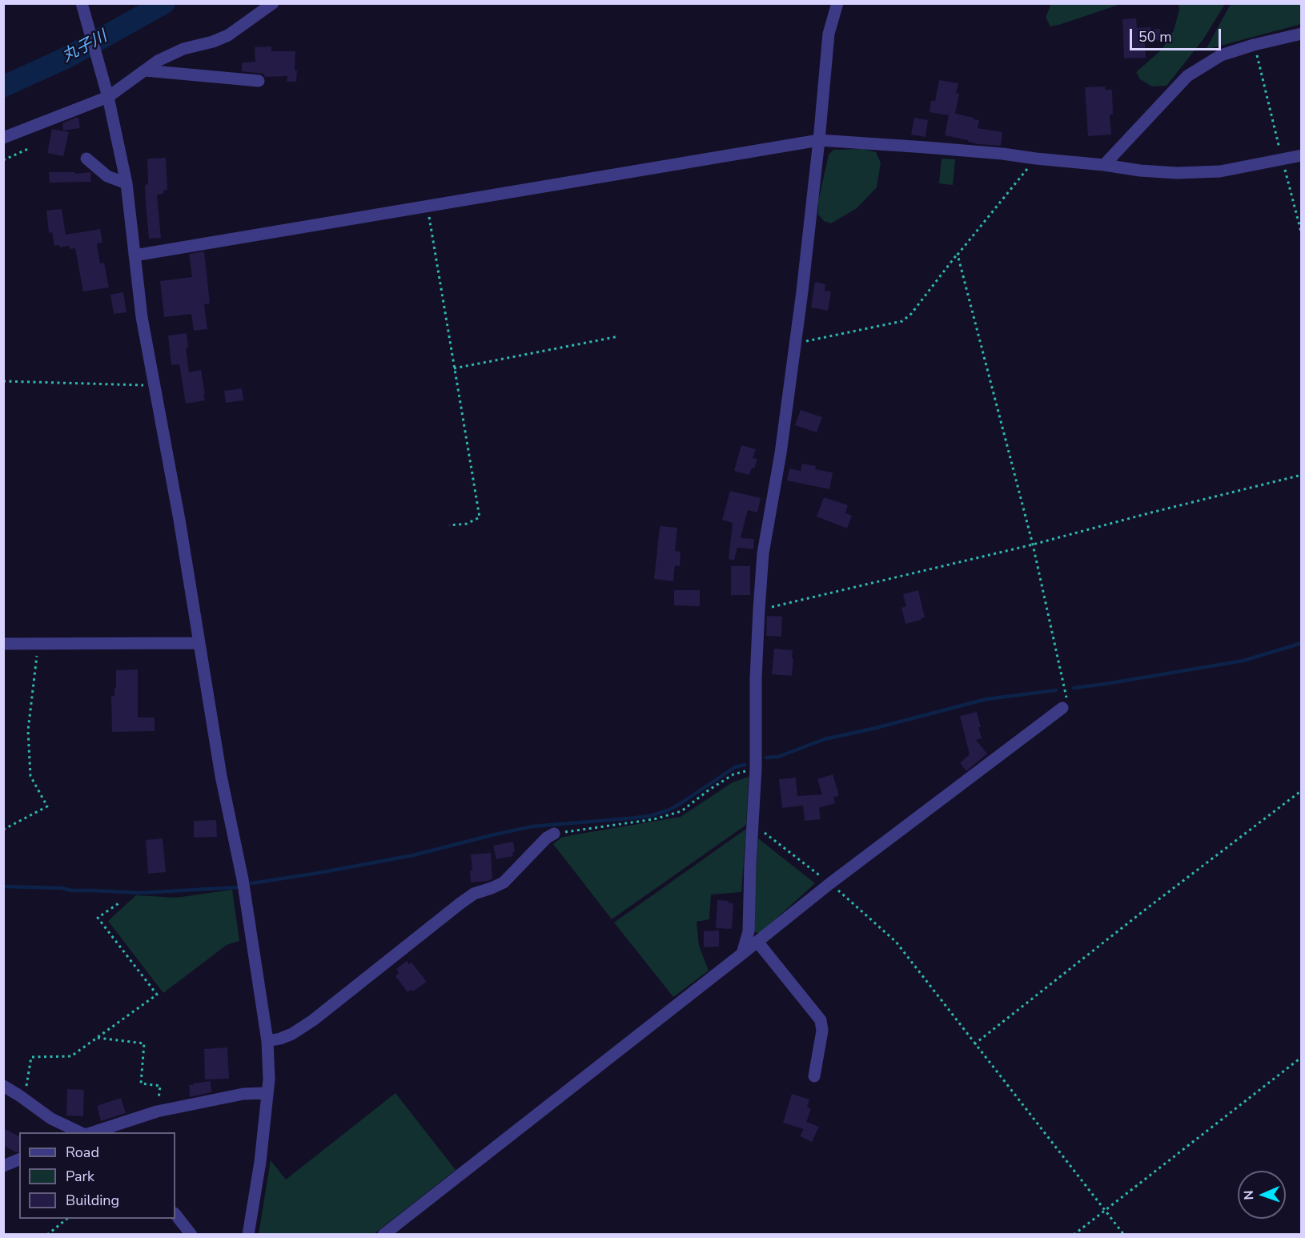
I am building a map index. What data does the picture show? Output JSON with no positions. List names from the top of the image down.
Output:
{
  "water": ["丸子川"],
  "legend": ["Road", "Park", "Building"],
  "scale_bar": "50 m",
  "north": "left"
}
